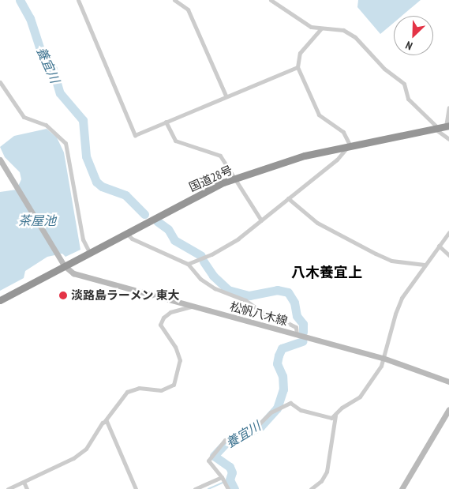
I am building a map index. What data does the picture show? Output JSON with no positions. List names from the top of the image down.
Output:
{
  "streets": {
    "highway": ["国道28号"],
    "main road": ["松帆八木線"]
  },
  "crossings": [
    ["国道28号", "松帆八木線"]
  ],
  "districts": ["八木養宜上"],
  "water": ["養宜川", "茶屋池"],
  "places": ["淡路島ラーメン 東大"],
  "north": "bottom left"
}
